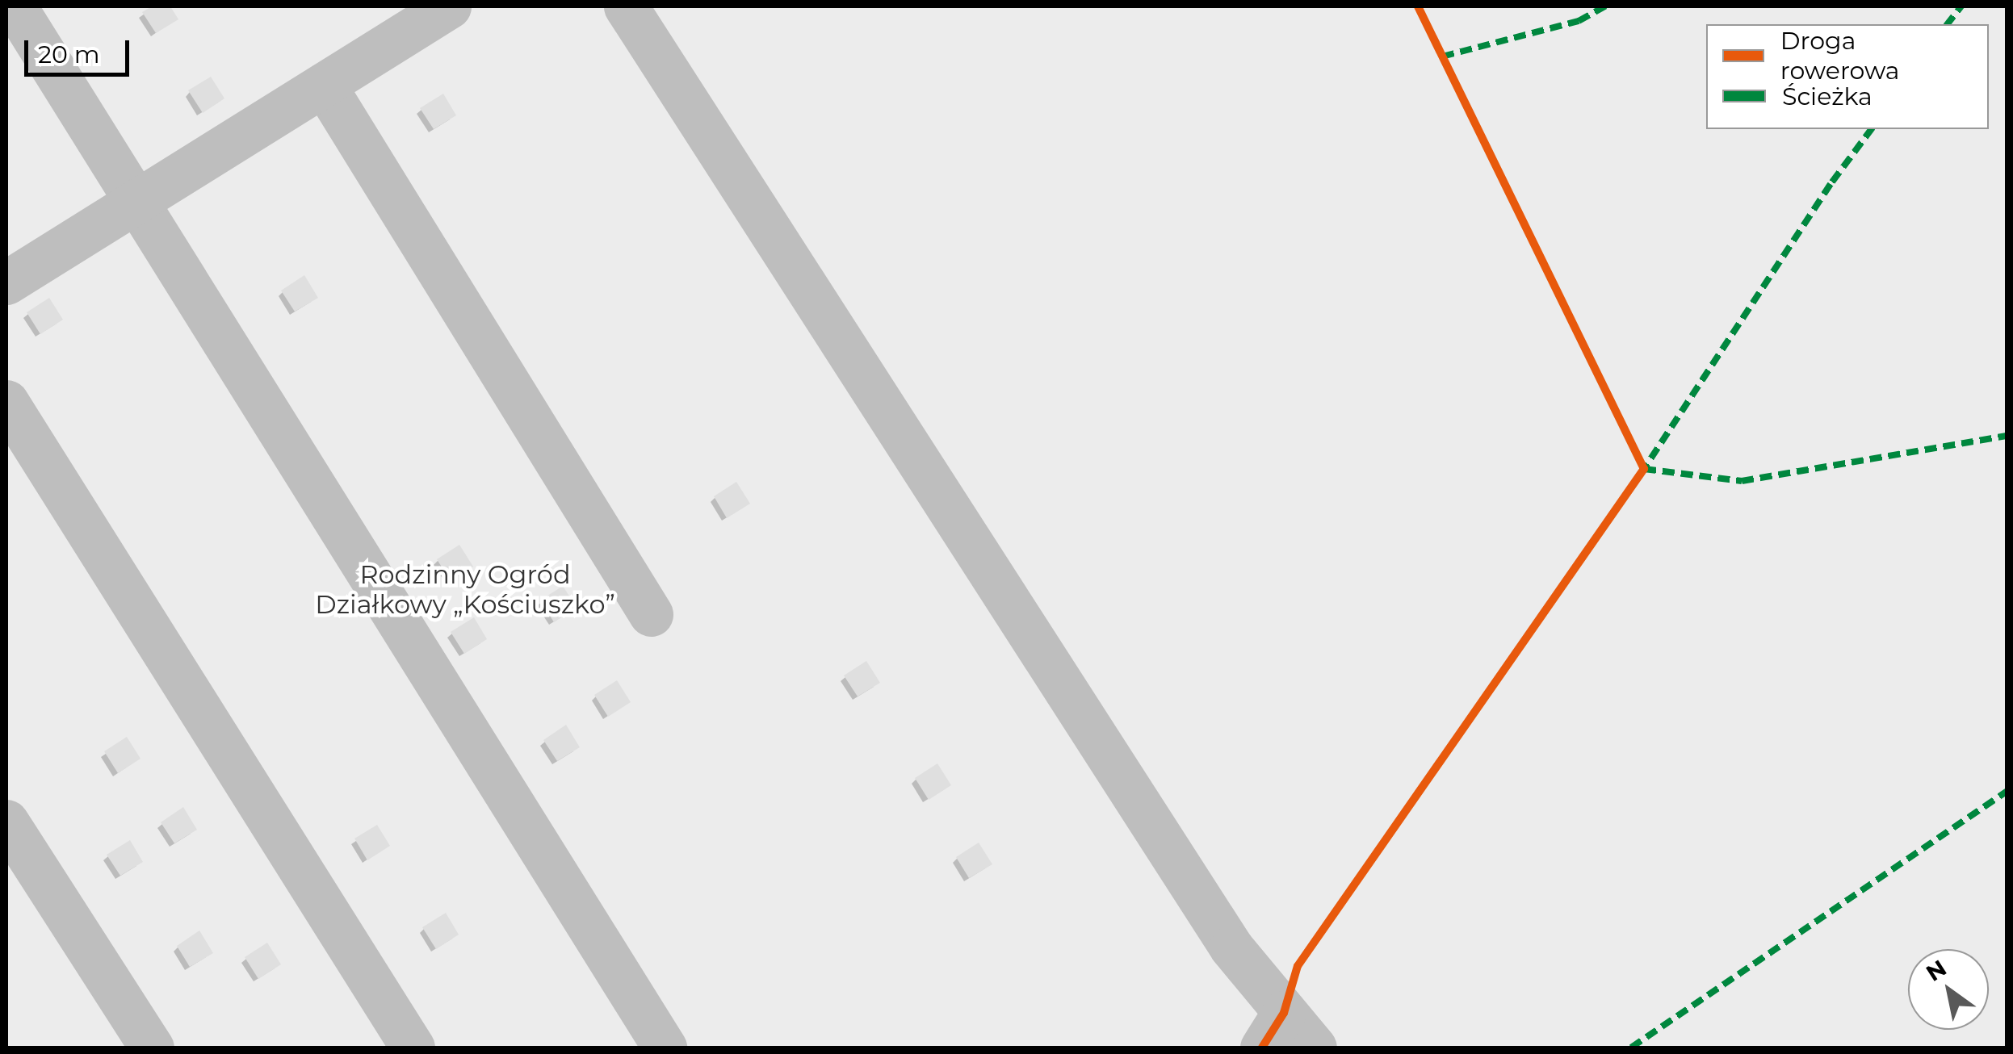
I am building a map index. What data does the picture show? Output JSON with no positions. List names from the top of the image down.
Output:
{
  "parks": ["Rodzinny Ogród Działkowy „Kościuszko”"],
  "legend": ["Droga rowerowa", "Ścieżka"],
  "scale_bar": "20 m",
  "north": "top left"
}
